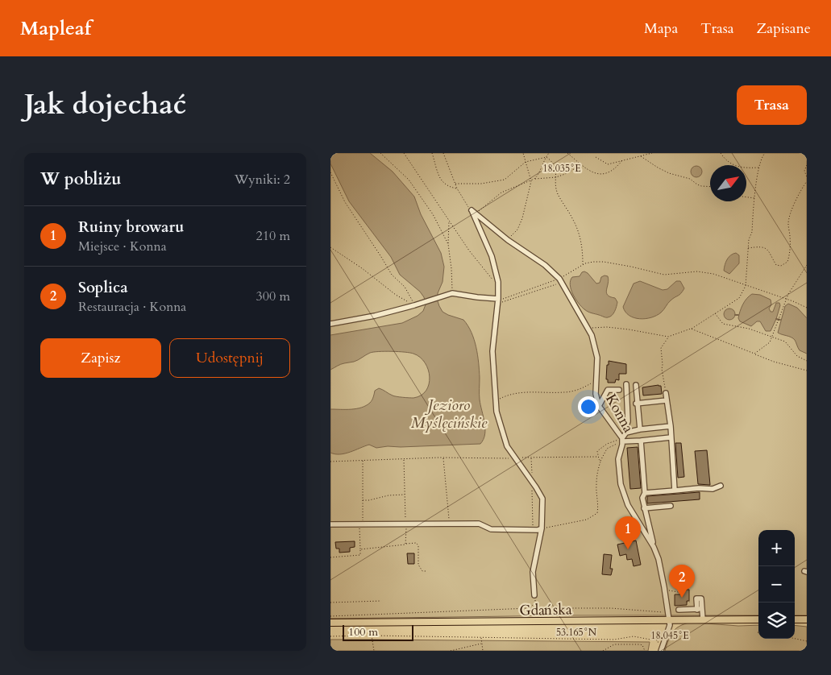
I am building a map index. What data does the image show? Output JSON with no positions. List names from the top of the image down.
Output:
{
  "streets": {
    "main road": ["Gdańska"],
    "street": ["Konna"]
  },
  "crossings": [
    ["Konna", "Gdańska"]
  ],
  "water": ["Jezioro Myślęcińskie"],
  "scale_bar": "100 m",
  "north": "top right",
  "page": {
    "header": "Mapleaf",
    "nav": ["Mapa", "Trasa", "Zapisane"],
    "title": "Jak dojechać",
    "buttons": [
      "Trasa",
      ["Zapisz", "Udostępnij"]
    ],
    "heading": ["W pobliżu", "Wyniki: 2"],
    "list": [
      {
        "mark": "1",
        "name": "Ruiny browaru",
        "note": "Miejsce · Konna",
        "value": "210 m"
      },
      {
        "mark": "2",
        "name": "Soplica",
        "note": "Restauracja · Konna",
        "value": "300 m"
      }
    ],
    "pins": ["1", "2"],
    "map_buttons": ["+", "−"],
    "scale": "100 m"
  },
  "coordinates": ["18.035°E", "53.165°N", "18.045°E"]
}
